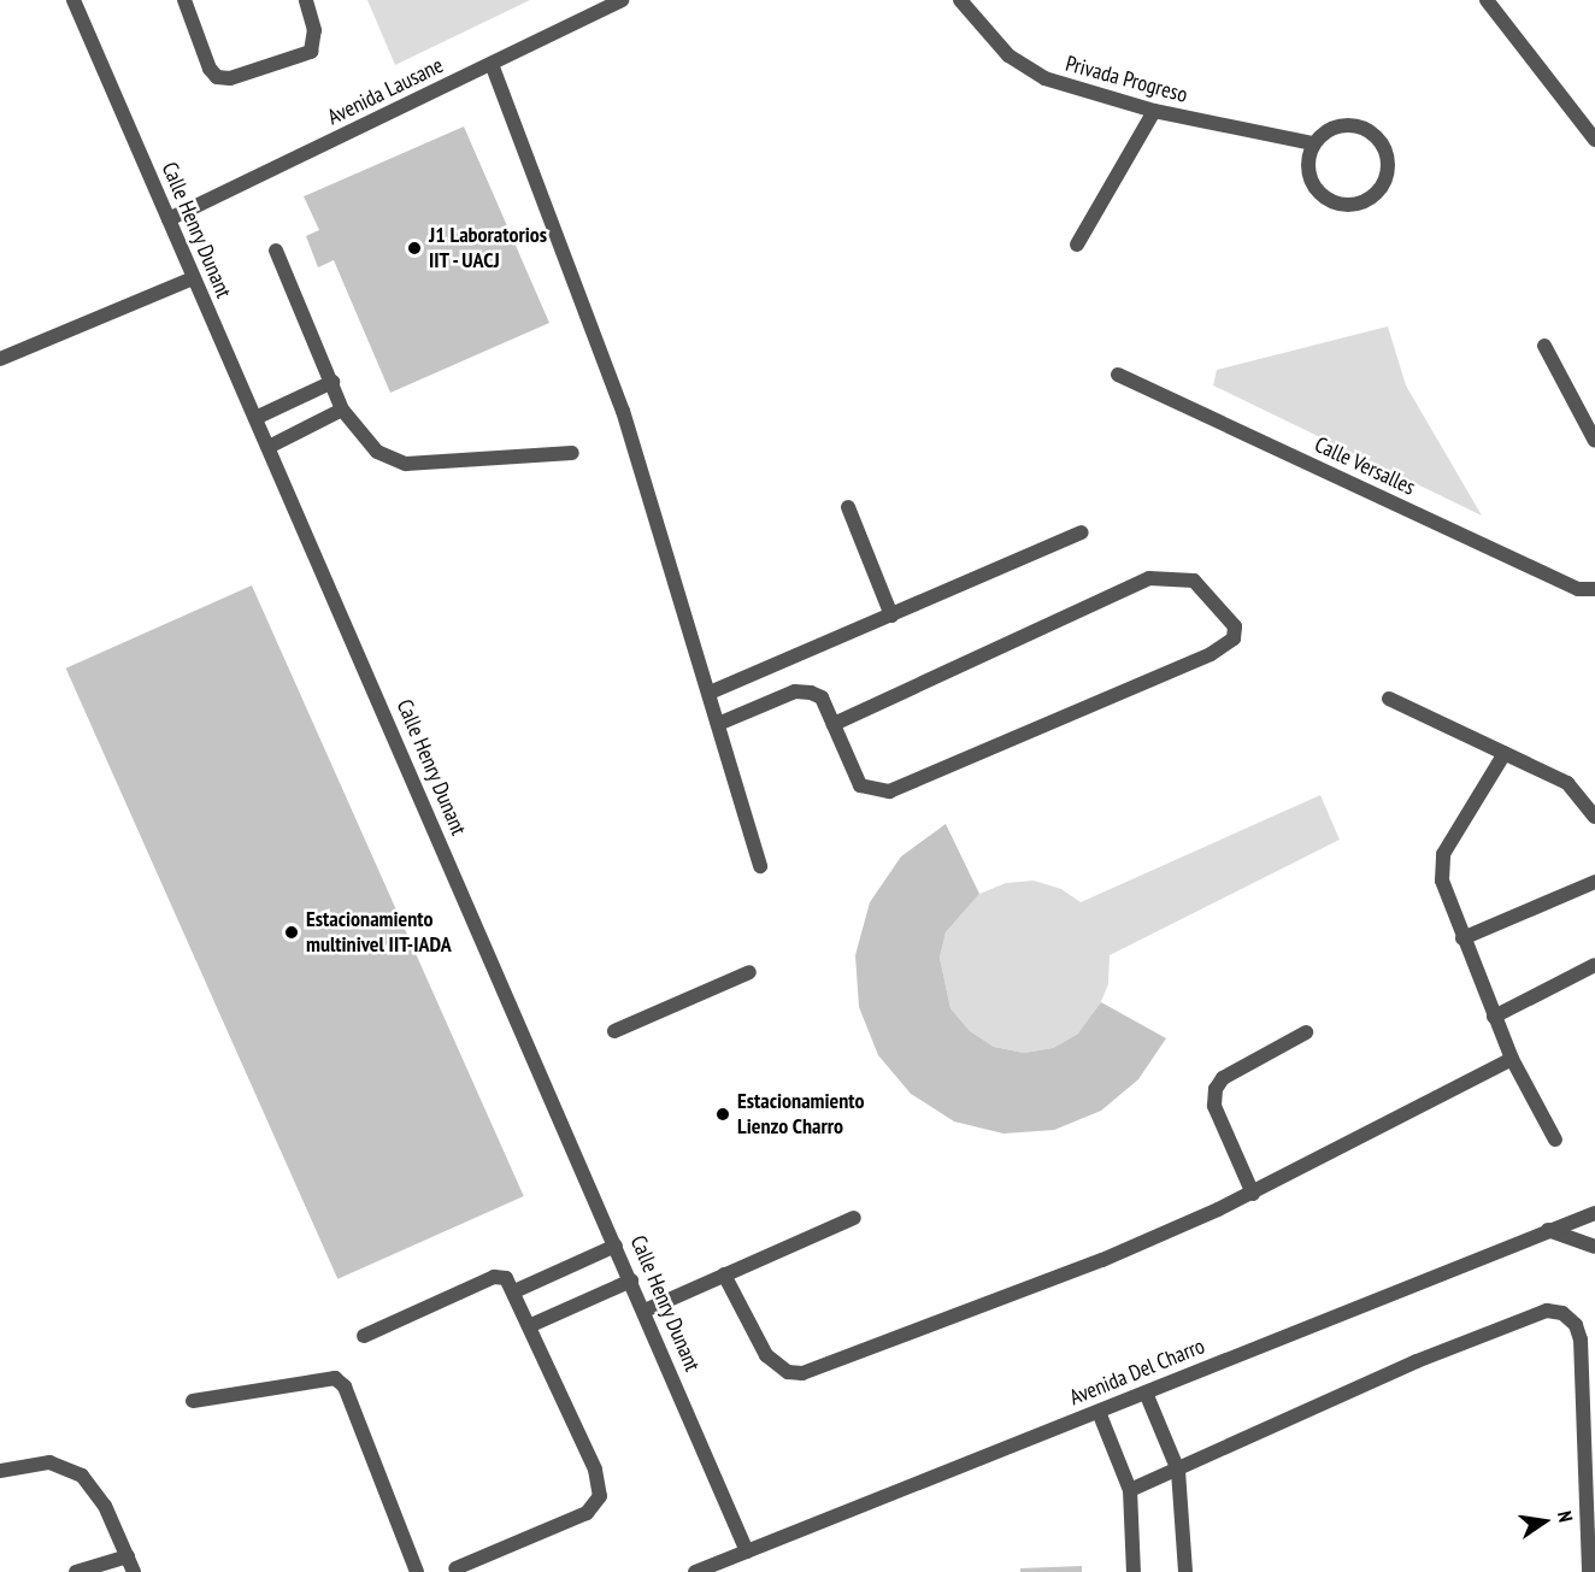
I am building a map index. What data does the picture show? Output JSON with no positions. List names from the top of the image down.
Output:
{
  "streets": {
    "street": [
      "Privada Progreso",
      "Avenida Lausane",
      "Calle Henry Dunant",
      "Calle Versalles",
      "Avenida Del Charro"
    ]
  },
  "crossings": [
    ["Avenida Lausane", "Calle Henry Dunant"],
    ["Calle Henry Dunant", "Avenida Del Charro"]
  ],
  "places": ["J1 Laboratorios IIT - UACJ", "Estacionamiento multinivel IIT-IADA", "Estacionamiento Lienzo Charro"],
  "north": "right"
}
